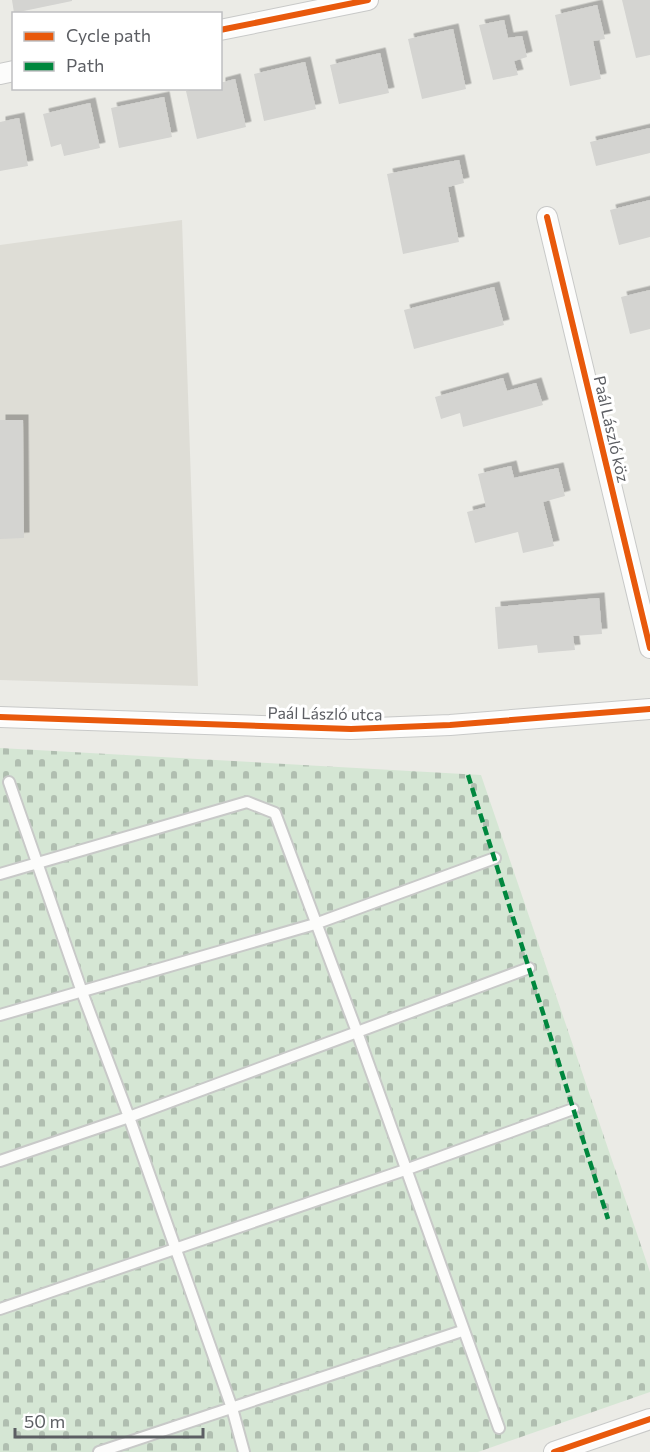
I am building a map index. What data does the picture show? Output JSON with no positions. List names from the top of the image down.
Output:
{
  "streets": {
    "street": ["Paál László köz", "Paál László utca"]
  },
  "legend": ["Cycle path", "Path"],
  "scale_bar": "50 m"
}
